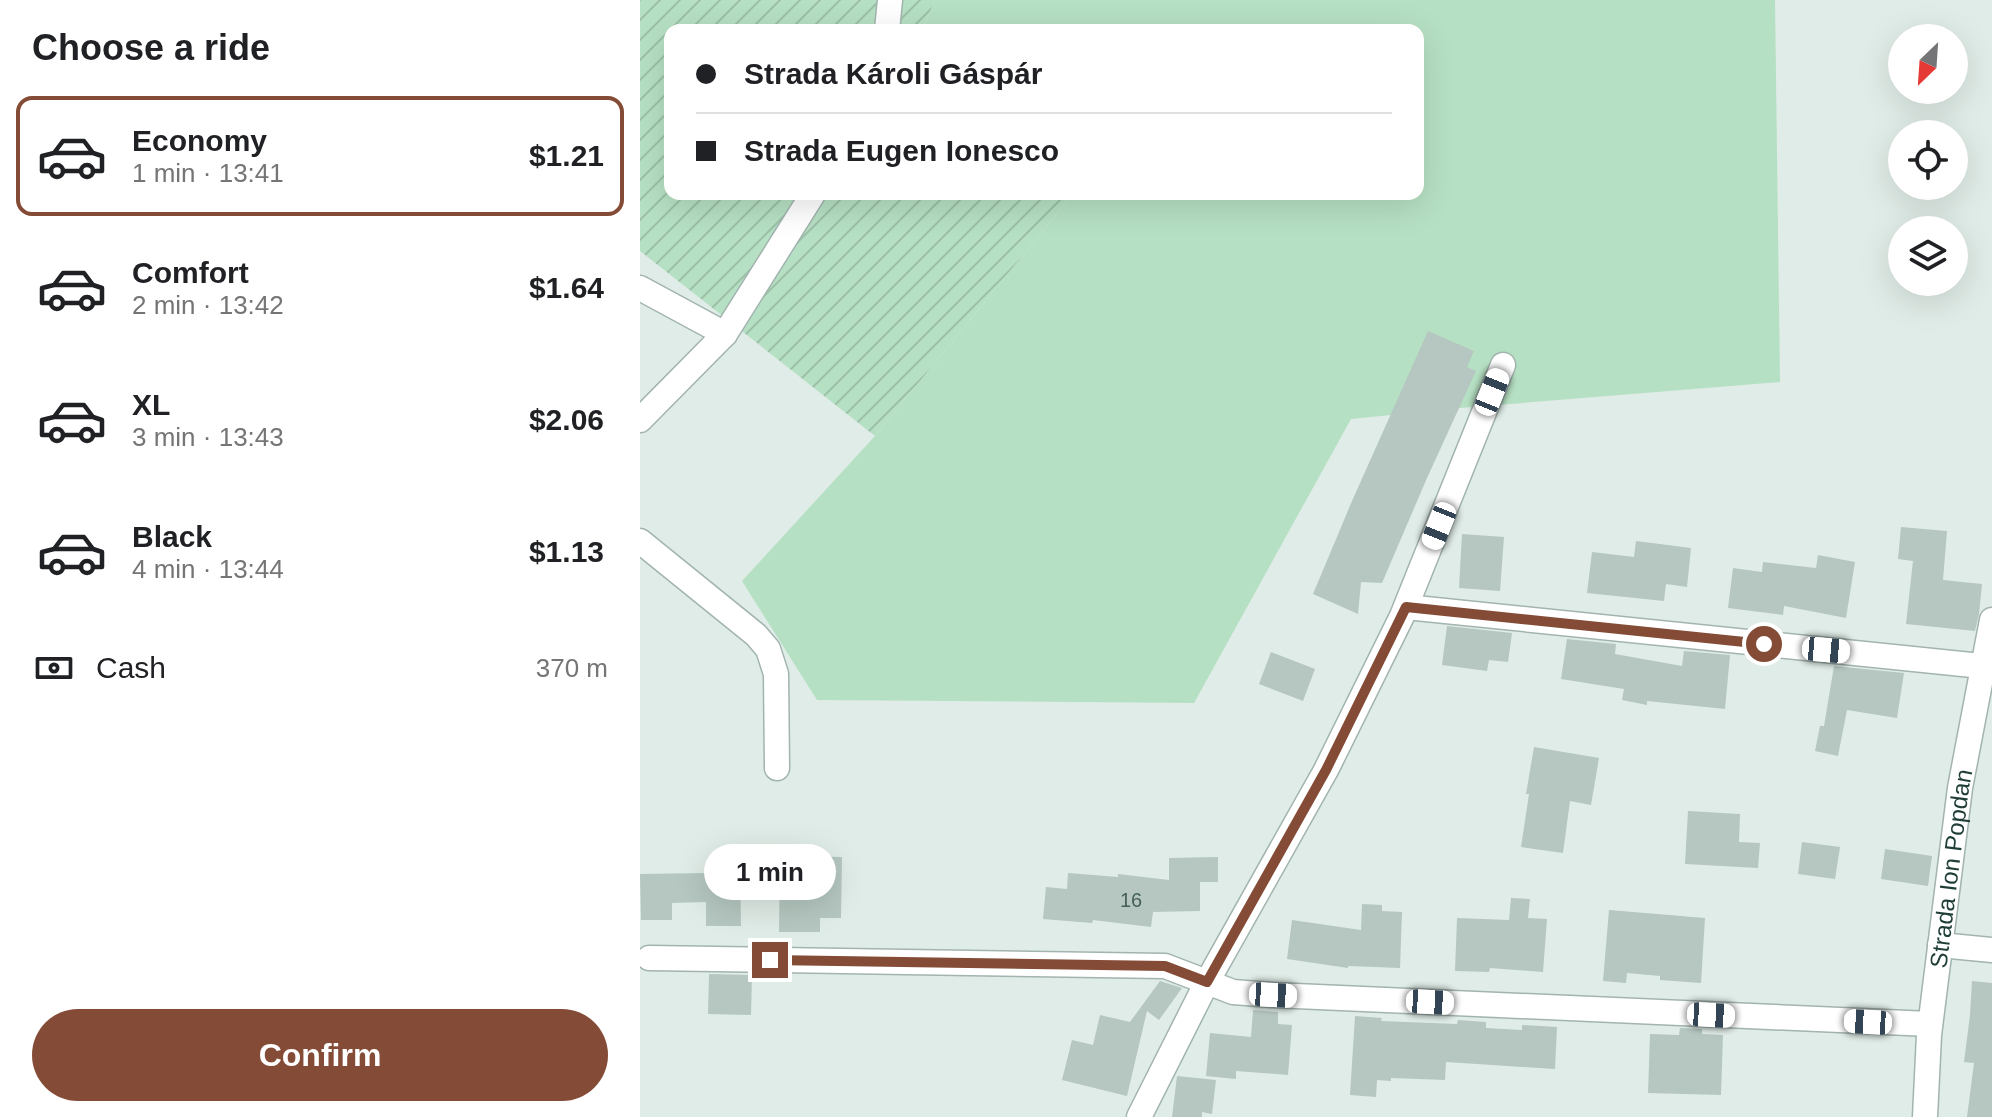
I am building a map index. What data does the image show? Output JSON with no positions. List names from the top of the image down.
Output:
{
  "streets": {
    "street": ["Strada Ion Popdan"]
  },
  "house_numbers": ["16"],
  "north": "bottom left",
  "page": {
    "heading": "Choose a ride",
    "banner": ["Strada Károli Gáspár", "Strada Eugen Ionesco"],
    "list": [
      {
        "name": "Economy",
        "note": "1 min · 13:41",
        "value": "$1.21"
      },
      {
        "name": "Comfort",
        "note": "2 min · 13:42",
        "value": "$1.64"
      },
      {
        "name": "XL",
        "note": "3 min · 13:43",
        "value": "$2.06"
      },
      {
        "name": "Black",
        "note": "4 min · 13:44",
        "value": "$1.13"
      }
    ],
    "pay": ["Cash", "370 m"],
    "bubble": "1 min",
    "buttons": "Confirm"
  }
}
